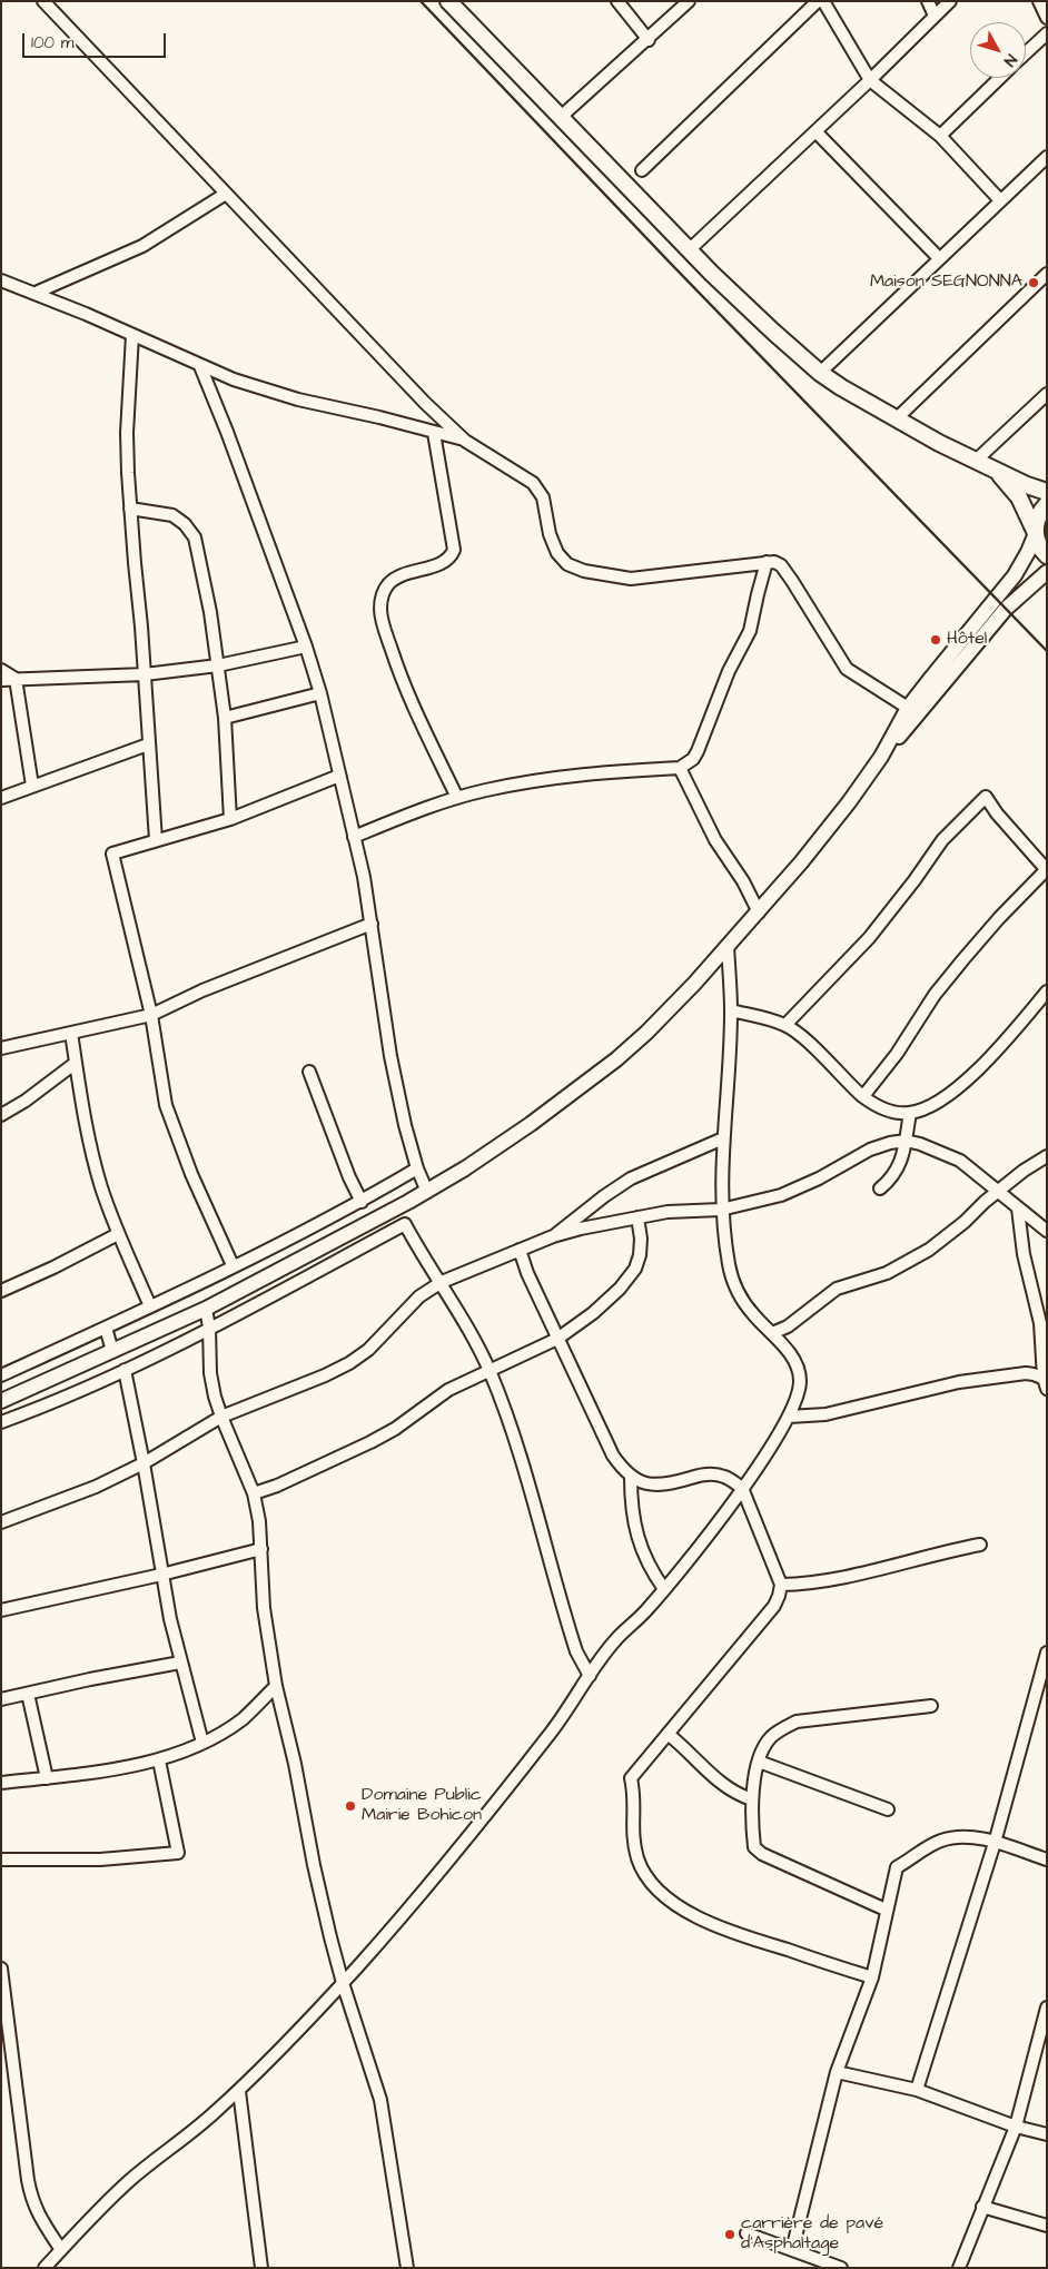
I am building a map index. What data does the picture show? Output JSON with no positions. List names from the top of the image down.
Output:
{
  "places": [
    "Maison SEGNONNA",
    "Hôtel",
    "Domaine Public Mairie Bohicon",
    "carrière de pavé d’Asphaltage"
  ],
  "scale_bar": "100 m",
  "north": "bottom right"
}
